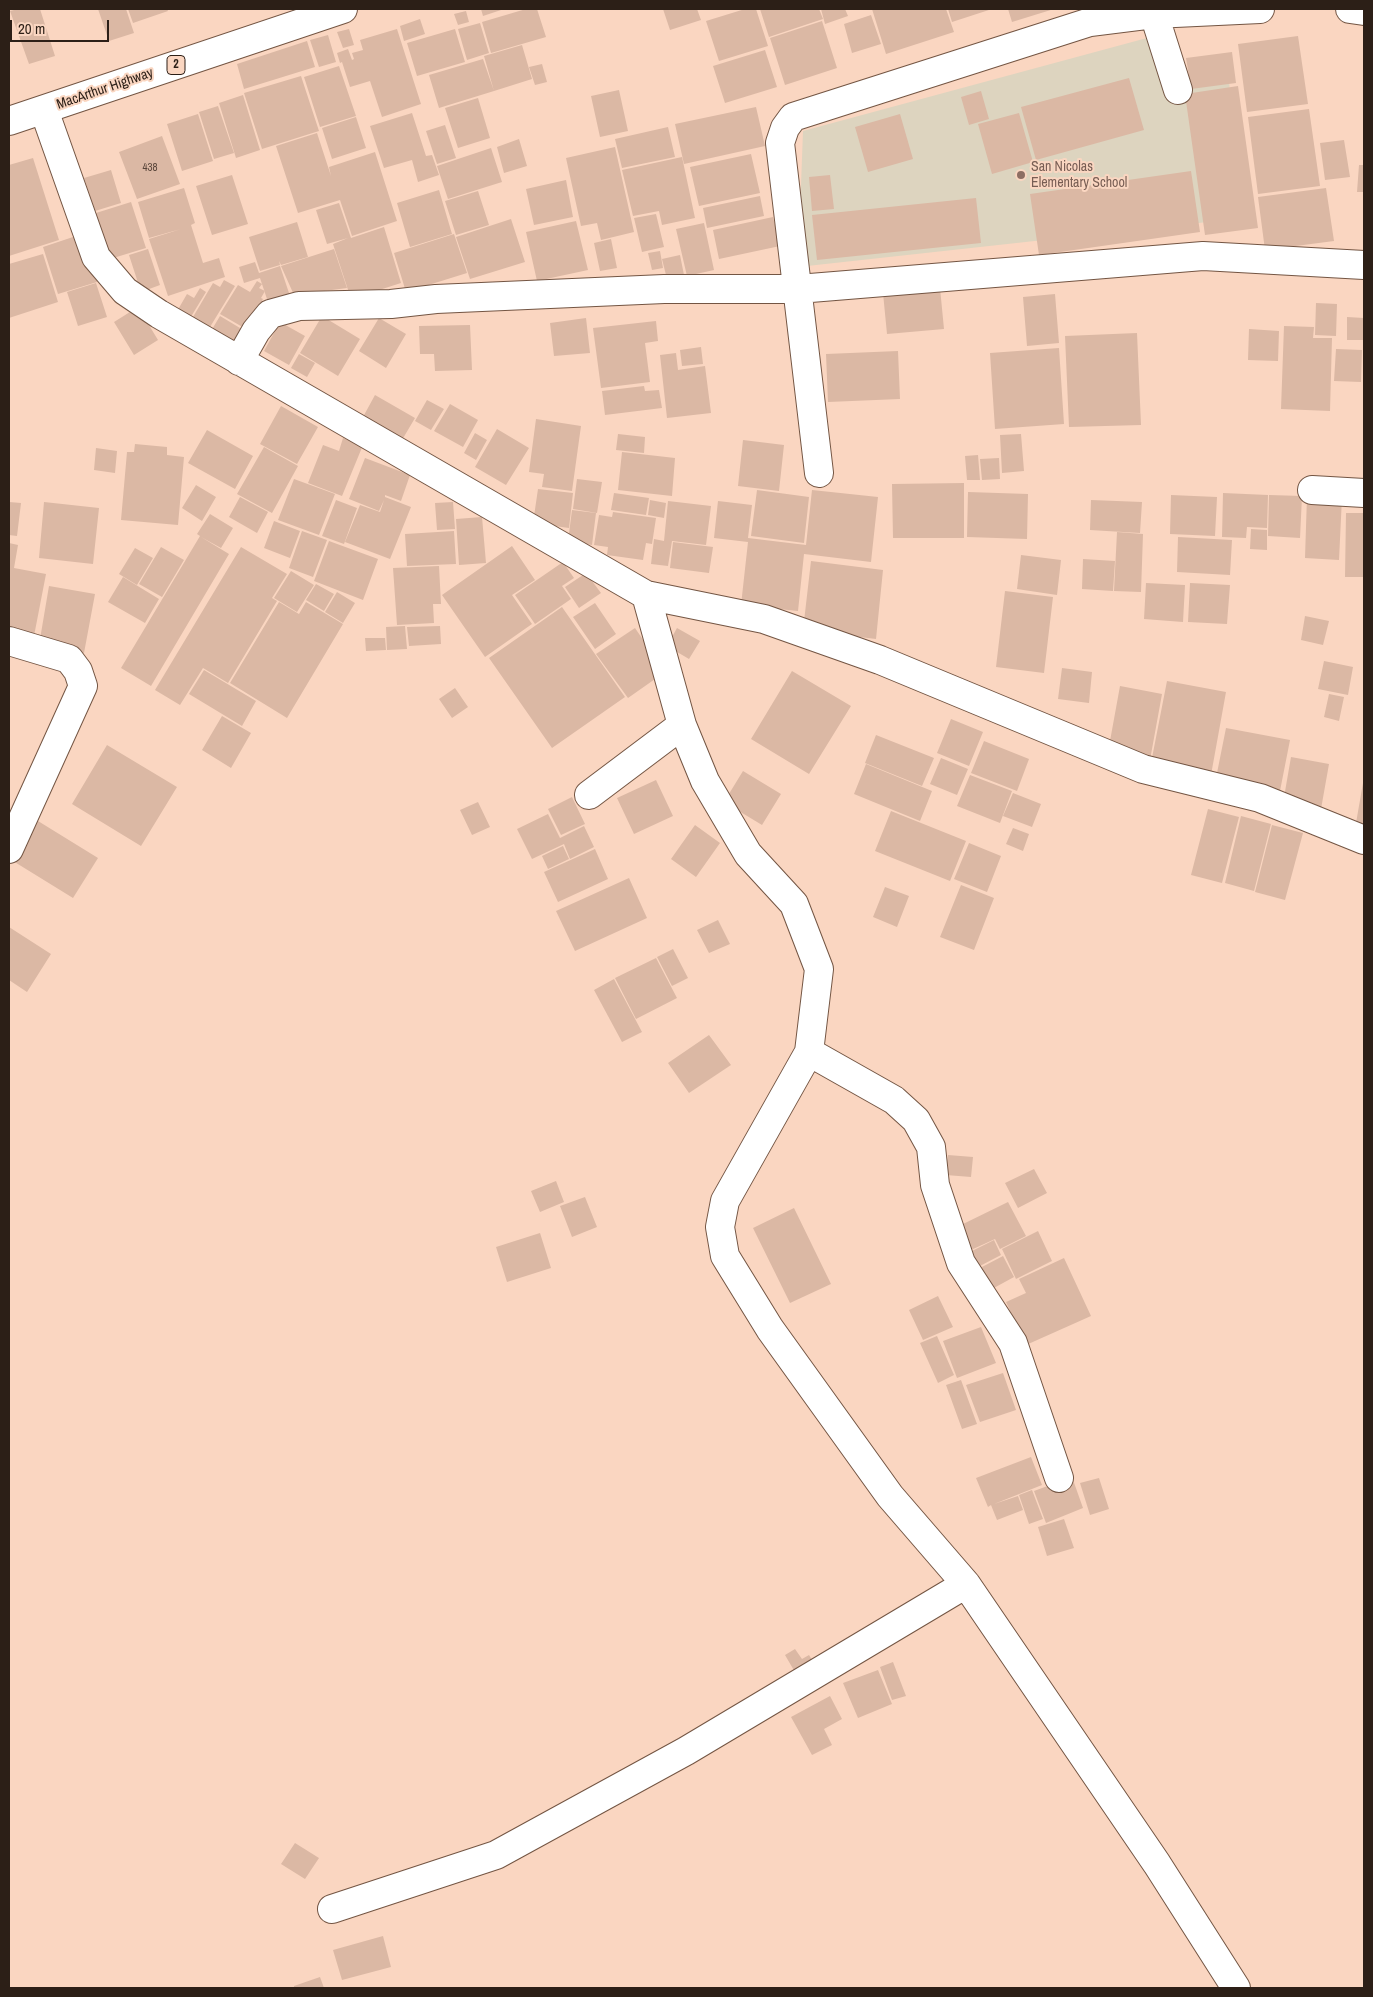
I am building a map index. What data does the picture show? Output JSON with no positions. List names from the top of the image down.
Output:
{
  "streets": {
    "main road": ["2", "MacArthur Highway"]
  },
  "places": ["San Nicolas Elementary School"],
  "house_numbers": ["438"],
  "scale_bar": "20 m"
}
